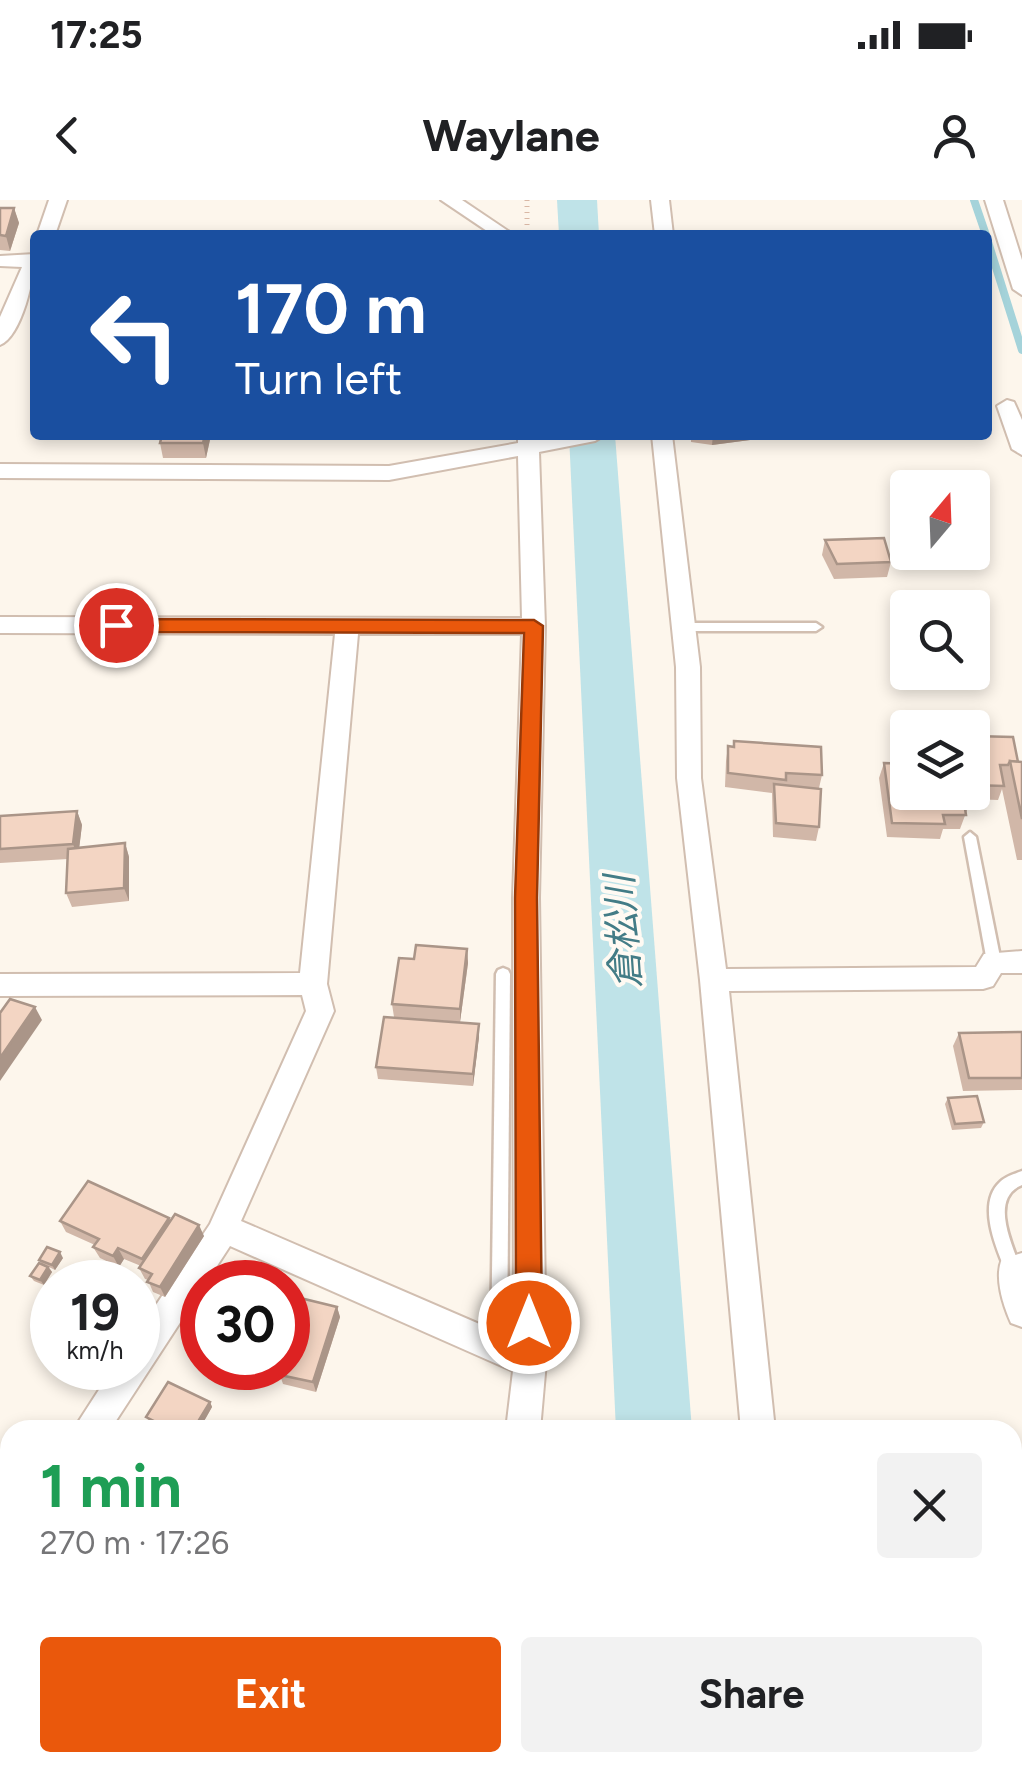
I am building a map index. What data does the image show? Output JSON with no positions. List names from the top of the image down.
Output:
{
  "water": ["倉松川"],
  "north": "top",
  "page": {
    "status": "17:25",
    "header": "Waylane",
    "turn": ["170 m", "Turn left"],
    "speed": "19 km/h",
    "limit": "30",
    "heading": ["1 min", "270 m · 17:26"],
    "buttons": ["Exit", "Share"]
  }
}
